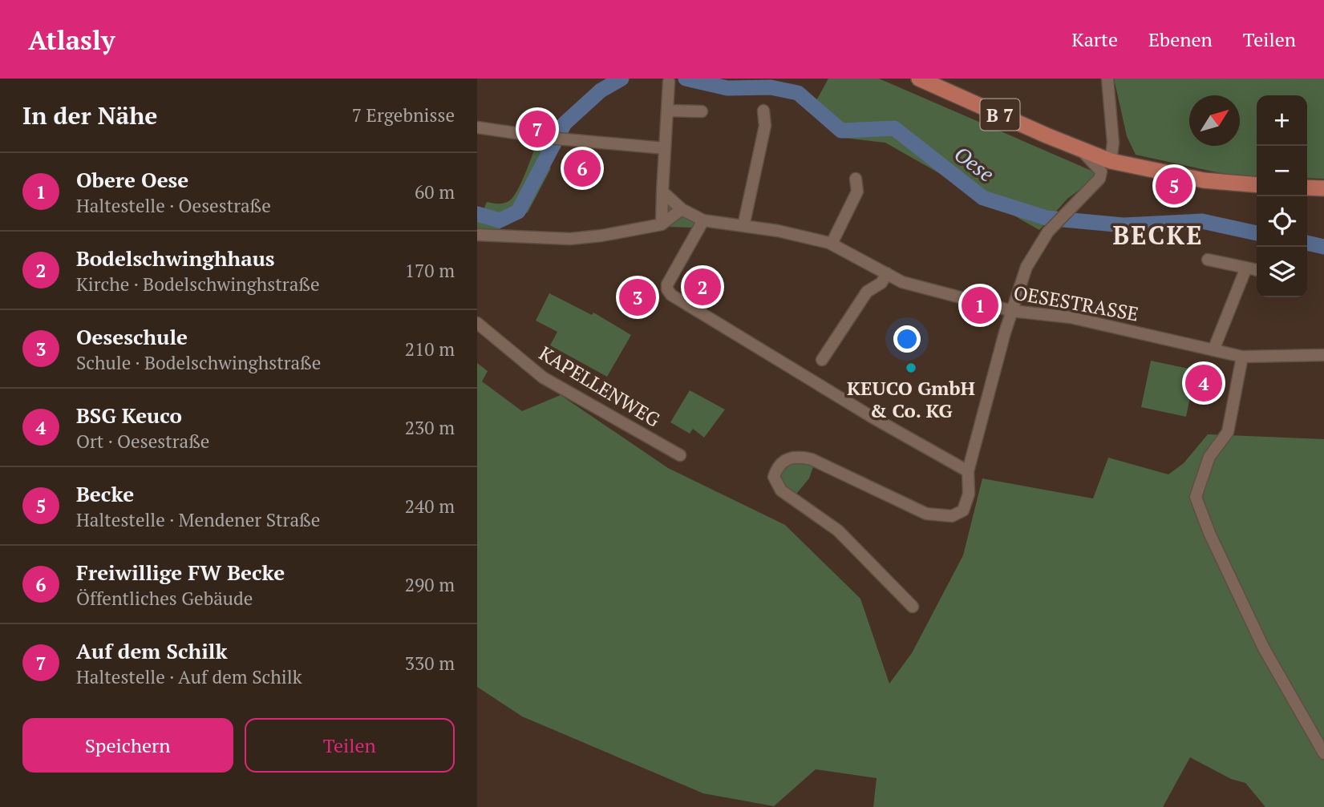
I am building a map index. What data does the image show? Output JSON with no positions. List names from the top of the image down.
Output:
{
  "streets": {
    "main road": ["B 7"],
    "street": ["OESESTRASSE", "KAPELLENWEG"]
  },
  "districts": ["BECKE"],
  "water": ["Oese"],
  "places": ["KEUCO GmbH & Co. KG"],
  "north": "top right",
  "page": {
    "header": "Atlasly",
    "nav": ["Karte", "Ebenen", "Teilen"],
    "heading": ["In der Nähe", "7 Ergebnisse"],
    "map_buttons": ["+", "−"],
    "pins": [
      "7",
      "6",
      "5",
      "2",
      "3",
      "1",
      "4"
    ],
    "list": [
      {
        "mark": "1",
        "name": "Obere Oese",
        "note": "Haltestelle · Oesestraße",
        "value": "60 m"
      },
      {
        "mark": "2",
        "name": "Bodelschwinghhaus",
        "note": "Kirche · Bodelschwinghstraße",
        "value": "170 m"
      },
      {
        "mark": "3",
        "name": "Oeseschule",
        "note": "Schule · Bodelschwinghstraße",
        "value": "210 m"
      },
      {
        "mark": "4",
        "name": "BSG Keuco",
        "note": "Ort · Oesestraße",
        "value": "230 m"
      },
      {
        "mark": "5",
        "name": "Becke",
        "note": "Haltestelle · Mendener Straße",
        "value": "240 m"
      },
      {
        "mark": "6",
        "name": "Freiwillige FW Becke",
        "note": "Öffentliches Gebäude",
        "value": "290 m"
      },
      {
        "mark": "7",
        "name": "Auf dem Schilk",
        "note": "Haltestelle · Auf dem Schilk",
        "value": "330 m"
      }
    ],
    "buttons": ["Speichern", "Teilen"]
  }
}
